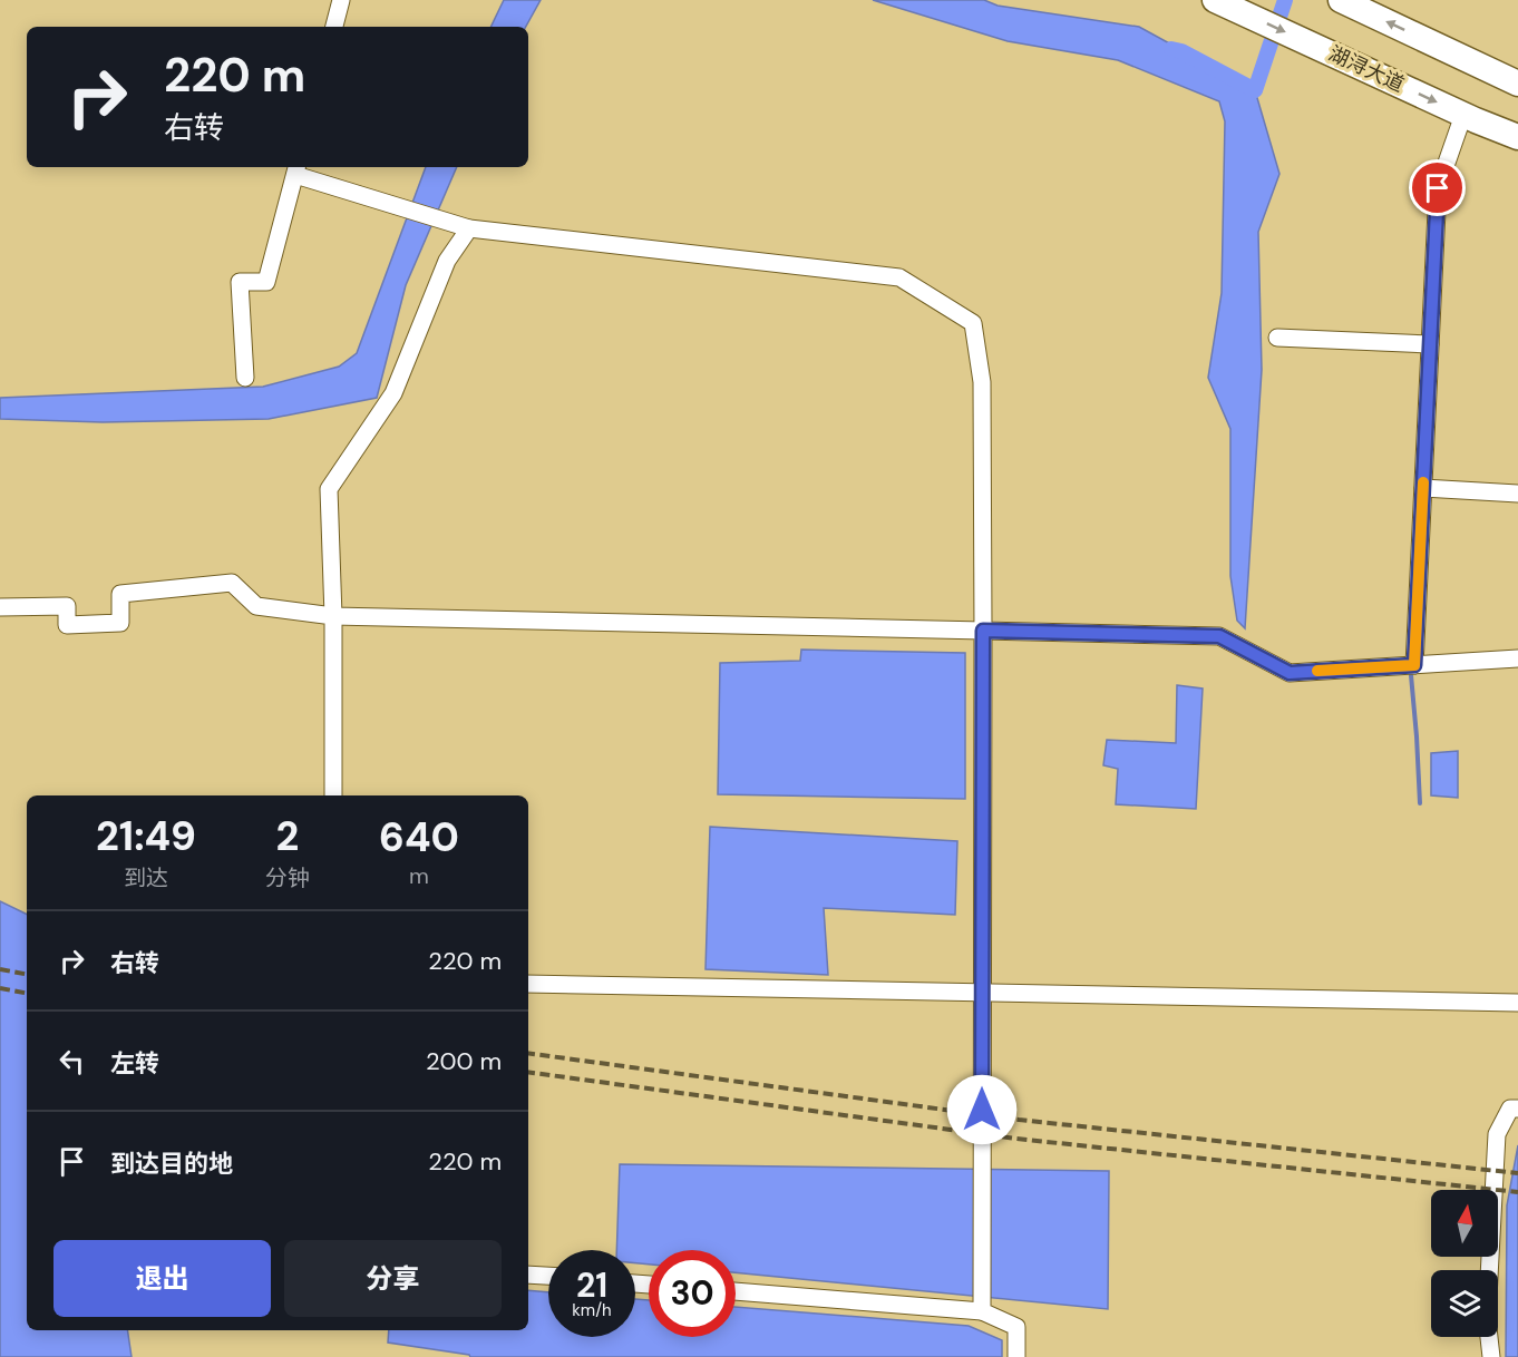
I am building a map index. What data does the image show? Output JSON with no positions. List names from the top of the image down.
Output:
{
  "streets": {
    "main road": ["湖浔大道"]
  },
  "north": "top",
  "page": {
    "turn": ["220 m", "右转"],
    "eta": [
      "21:49",
      "到达",
      "2",
      "分钟",
      "640",
      "m"
    ],
    "list": [
      {
        "name": "右转",
        "value": "220 m"
      },
      {
        "name": "左转",
        "value": "200 m"
      },
      {
        "name": "到达目的地",
        "value": "220 m"
      }
    ],
    "buttons": ["退出", "分享"],
    "speed": "21 km/h",
    "limit": "30"
  }
}
